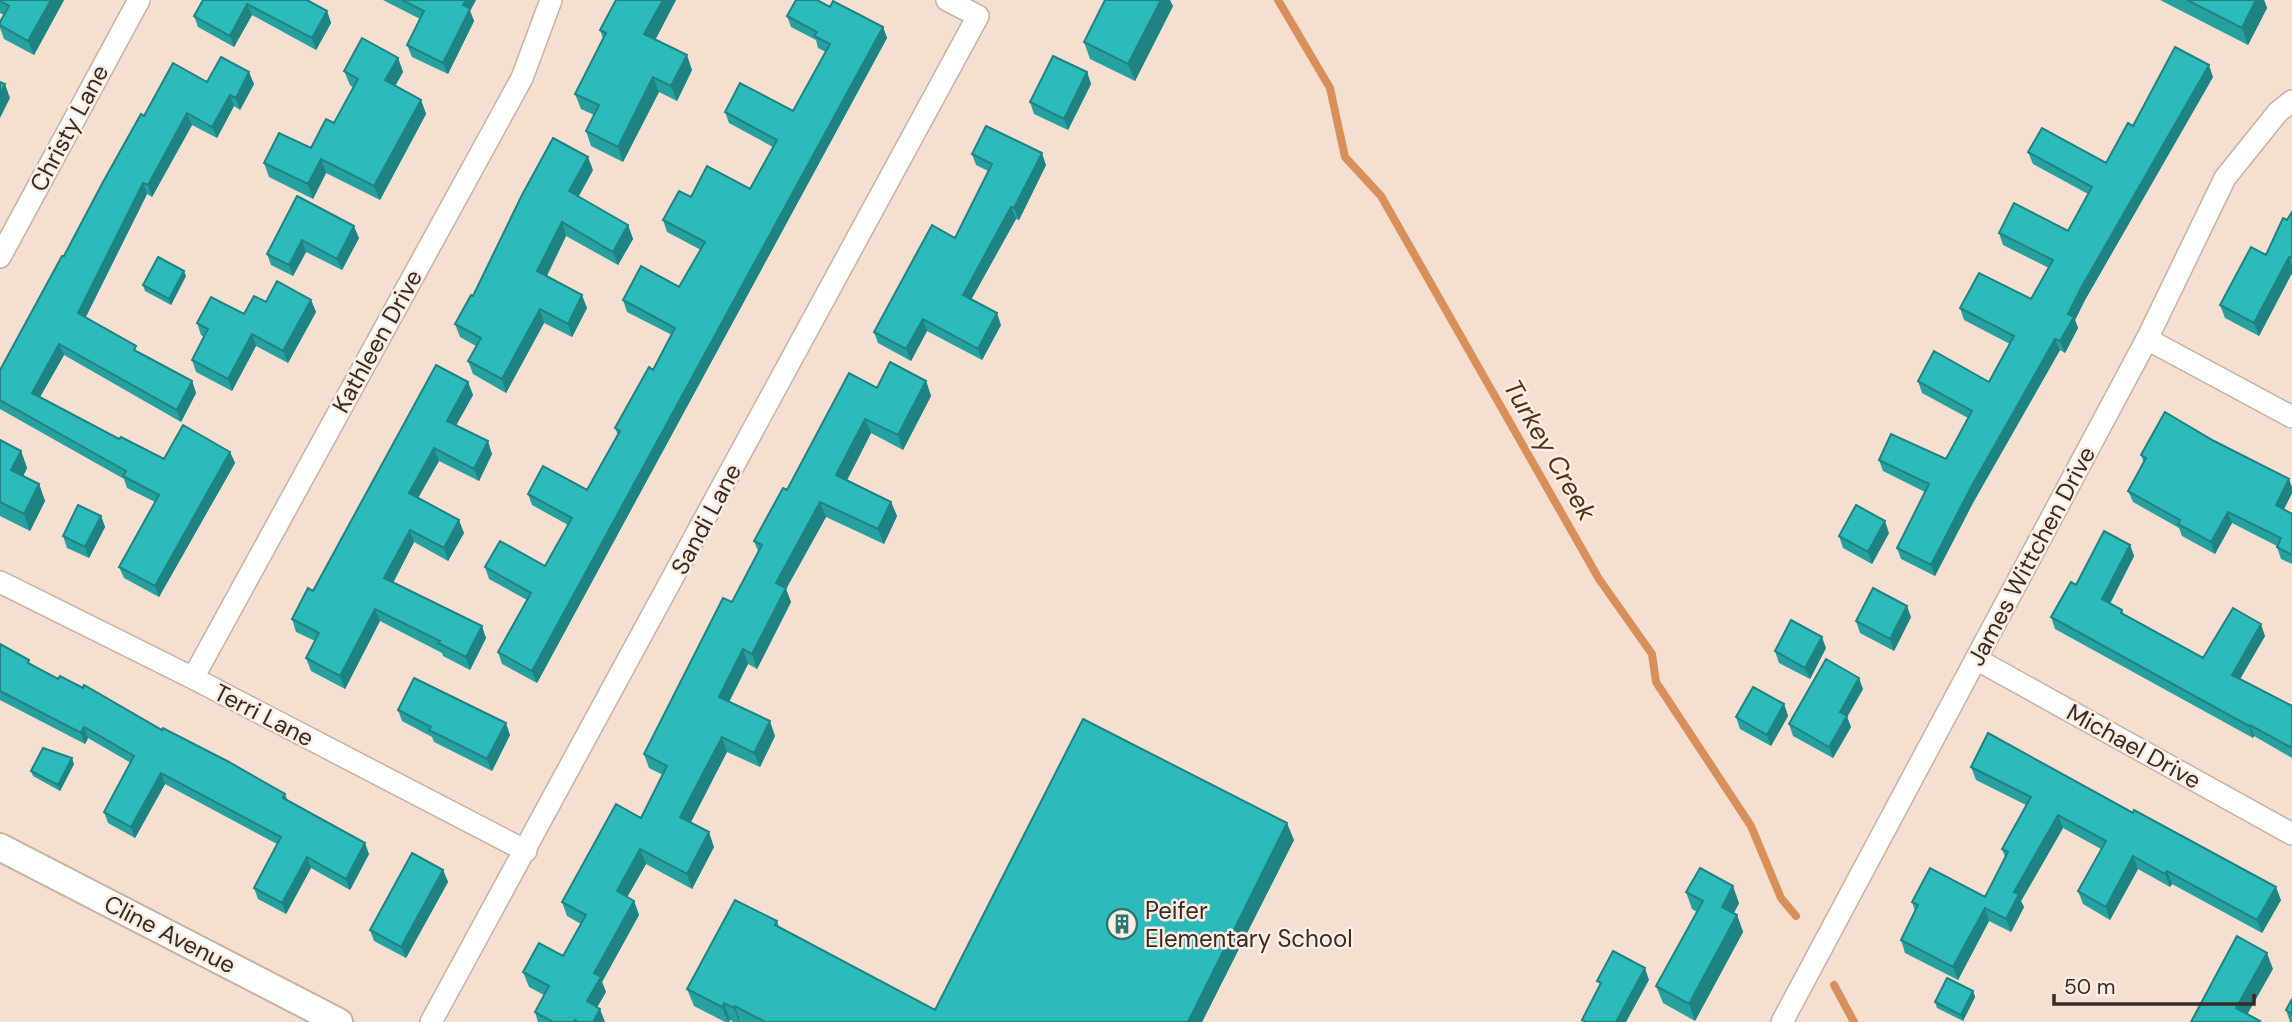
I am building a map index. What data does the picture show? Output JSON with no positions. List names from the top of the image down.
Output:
{
  "streets": {
    "street": [
      "Christy Lane",
      "Kathleen Drive",
      "Sandi Lane",
      "James Wittchen Drive",
      "Terri Lane",
      "Michael Drive",
      "Cline Avenue"
    ]
  },
  "crossings": [
    ["Kathleen Drive", "Terri Lane"],
    ["Sandi Lane", "Terri Lane"],
    ["James Wittchen Drive", "Michael Drive"]
  ],
  "water": ["Turkey Creek"],
  "places": {
    "building": ["Peifer Elementary School"]
  },
  "scale_bar": "50 m"
}
